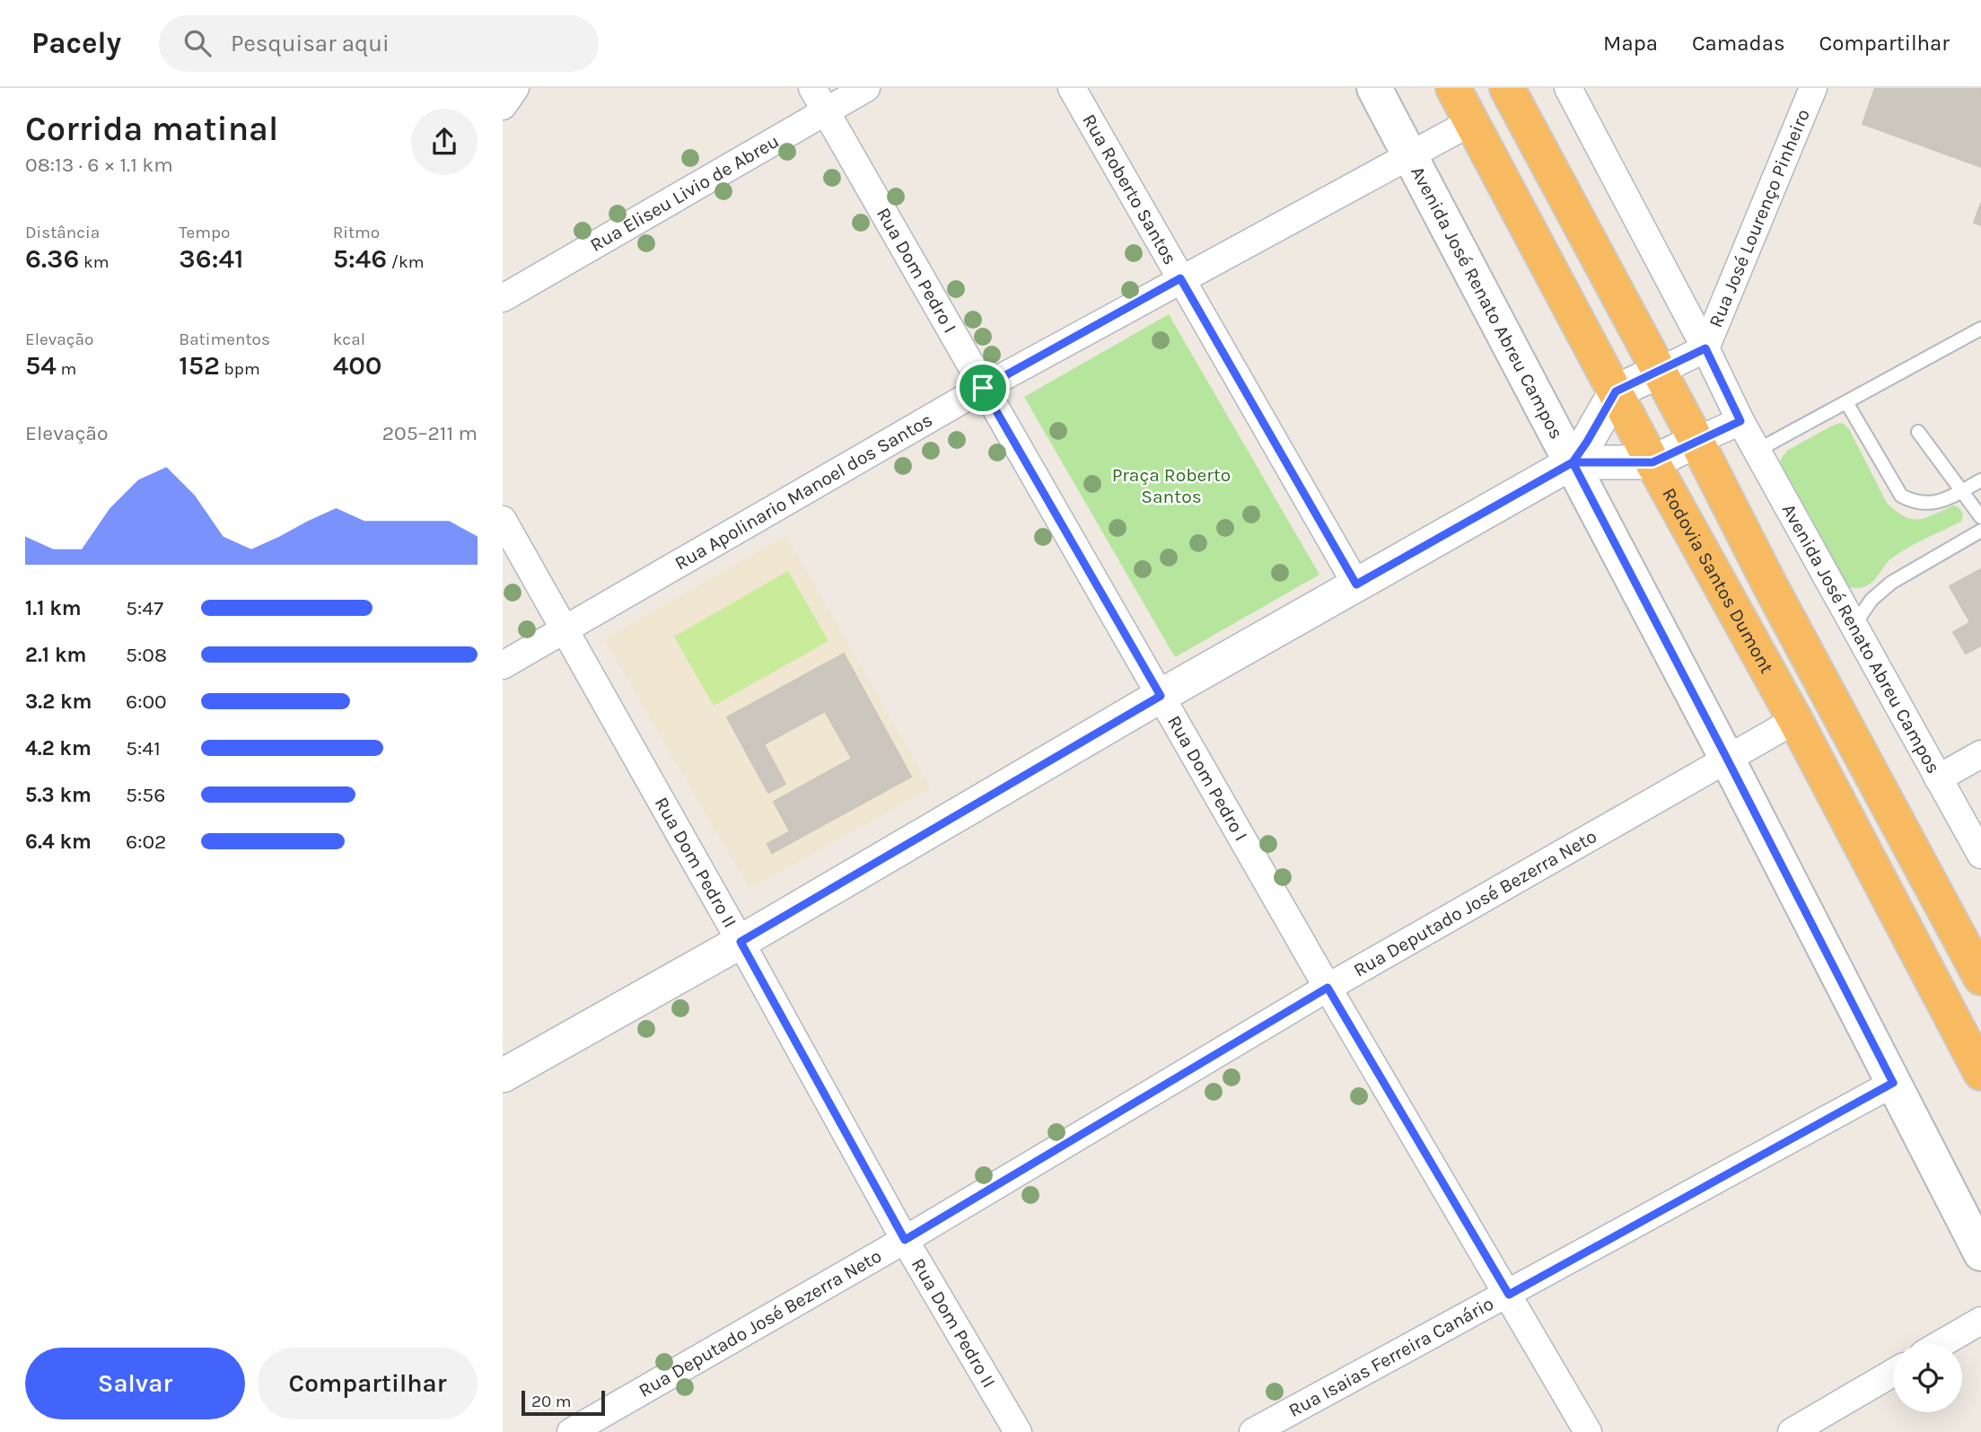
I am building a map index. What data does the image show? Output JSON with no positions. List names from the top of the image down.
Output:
{
  "streets": {
    "highway": ["Rodovia Santos Dumont"],
    "main road": ["Avenida José Renato Abreu Campos"],
    "street": [
      "Rua Roberto Santos",
      "Rua Eliseu Livio de Abreu",
      "Rua José Lourenço Pinheiro",
      "Rua Dom Pedro I",
      "Rua Apolinario Manoel dos Santos",
      "Rua Dom Pedro II",
      "Rua Deputado José Bezerra Neto",
      "Rua Isaias Ferreira Canário"
    ]
  },
  "crossings": [
    ["Rua Roberto Santos", "Rua Apolinario Manoel dos Santos"],
    ["Rua Eliseu Livio de Abreu", "Rua Dom Pedro I"],
    ["Rua José Lourenço Pinheiro", "Avenida José Renato Abreu Campos"],
    ["Rua Dom Pedro I", "Rua Apolinario Manoel dos Santos"],
    ["Rua Dom Pedro I", "Rua Deputado José Bezerra Neto"],
    ["Rua Dom Pedro I", "Rua Isaias Ferreira Canário"],
    ["Avenida José Renato Abreu Campos", "Rua Apolinario Manoel dos Santos"],
    ["Avenida José Renato Abreu Campos", "Rua Deputado José Bezerra Neto"],
    ["Avenida José Renato Abreu Campos", "Rua Isaias Ferreira Canário"],
    ["Rua Apolinario Manoel dos Santos", "Rodovia Santos Dumont"],
    ["Rua Apolinario Manoel dos Santos", "Rua Dom Pedro II"],
    ["Rodovia Santos Dumont", "Rua Deputado José Bezerra Neto"],
    ["Rua Dom Pedro II", "Rua Deputado José Bezerra Neto"]
  ],
  "parks": ["Praça Roberto Santos"],
  "scale_bar": "20 m",
  "page": {
    "header": "Pacely",
    "search": "Pesquisar aqui",
    "nav": ["Mapa", "Camadas", "Compartilhar"],
    "heading": ["Corrida matinal", "08:13 · 6 × 1.1 km"],
    "stats": [
      ["Distância", "6.36 km"],
      ["Tempo", "36:41"],
      ["Ritmo", "5:46 /km"],
      ["Elevação", "54 m"],
      ["Batimentos", "152 bpm"],
      ["kcal", "400"]
    ],
    "chart": ["Elevação", "205–211 m"],
    "list": [
      {
        "name": "1.1 km",
        "note": "5:47"
      },
      {
        "name": "2.1 km",
        "note": "5:08"
      },
      {
        "name": "3.2 km",
        "note": "6:00"
      },
      {
        "name": "4.2 km",
        "note": "5:41"
      },
      {
        "name": "5.3 km",
        "note": "5:56"
      },
      {
        "name": "6.4 km",
        "note": "6:02"
      }
    ],
    "buttons": ["Salvar", "Compartilhar"],
    "scale": "20 m"
  }
}
